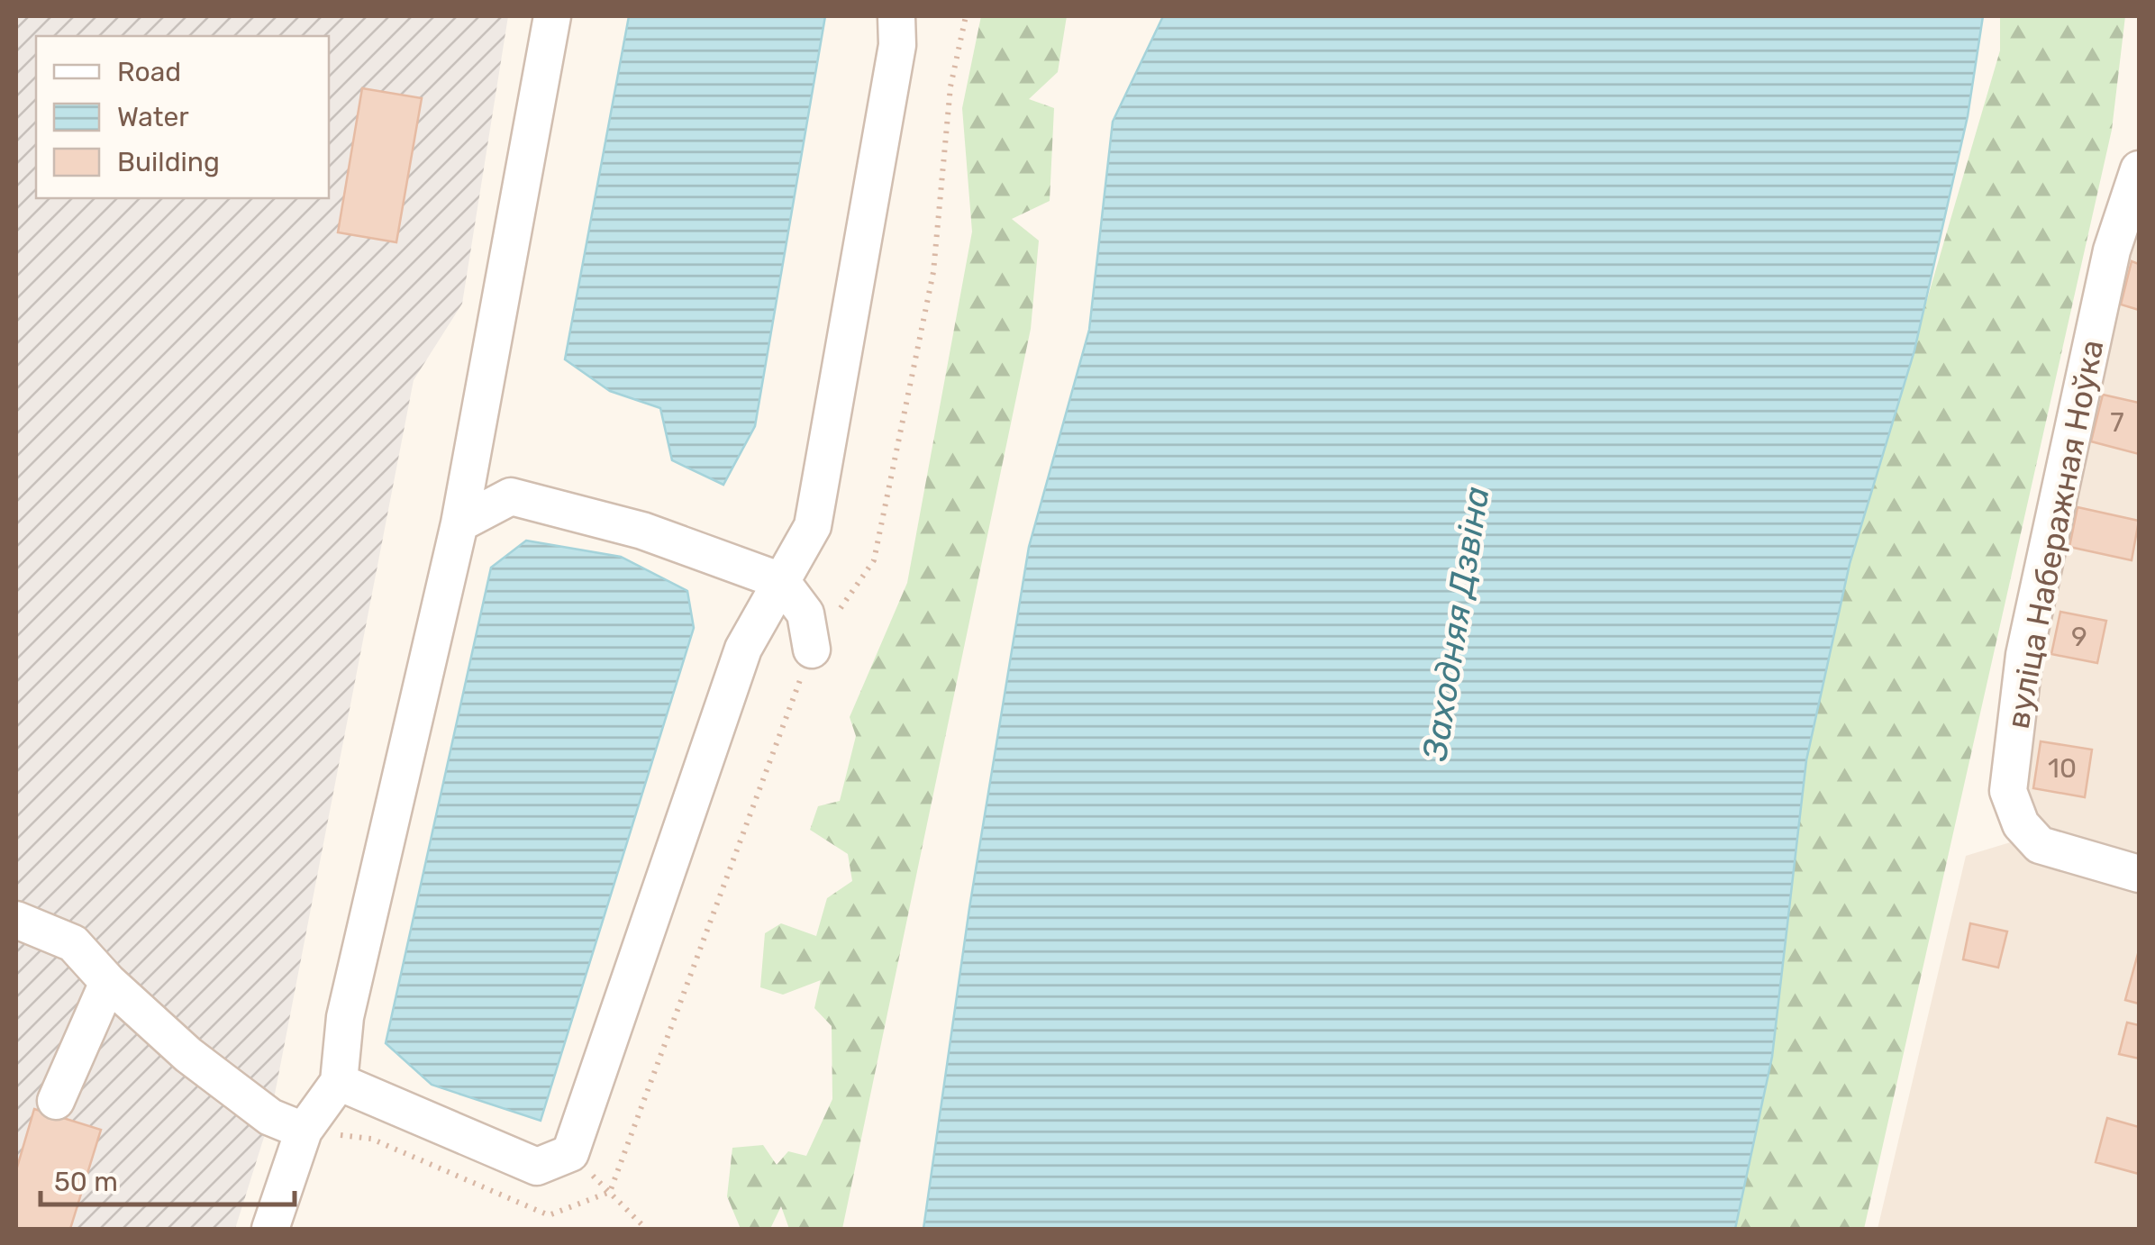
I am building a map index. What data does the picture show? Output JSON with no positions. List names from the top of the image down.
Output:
{
  "streets": {
    "street": ["вуліца Наберажная Ноўка"]
  },
  "water": ["Заходняя Дзвіна"],
  "house_numbers": ["7", "9", "10"],
  "legend": ["Road", "Water", "Building"],
  "scale_bar": "50 m"
}
